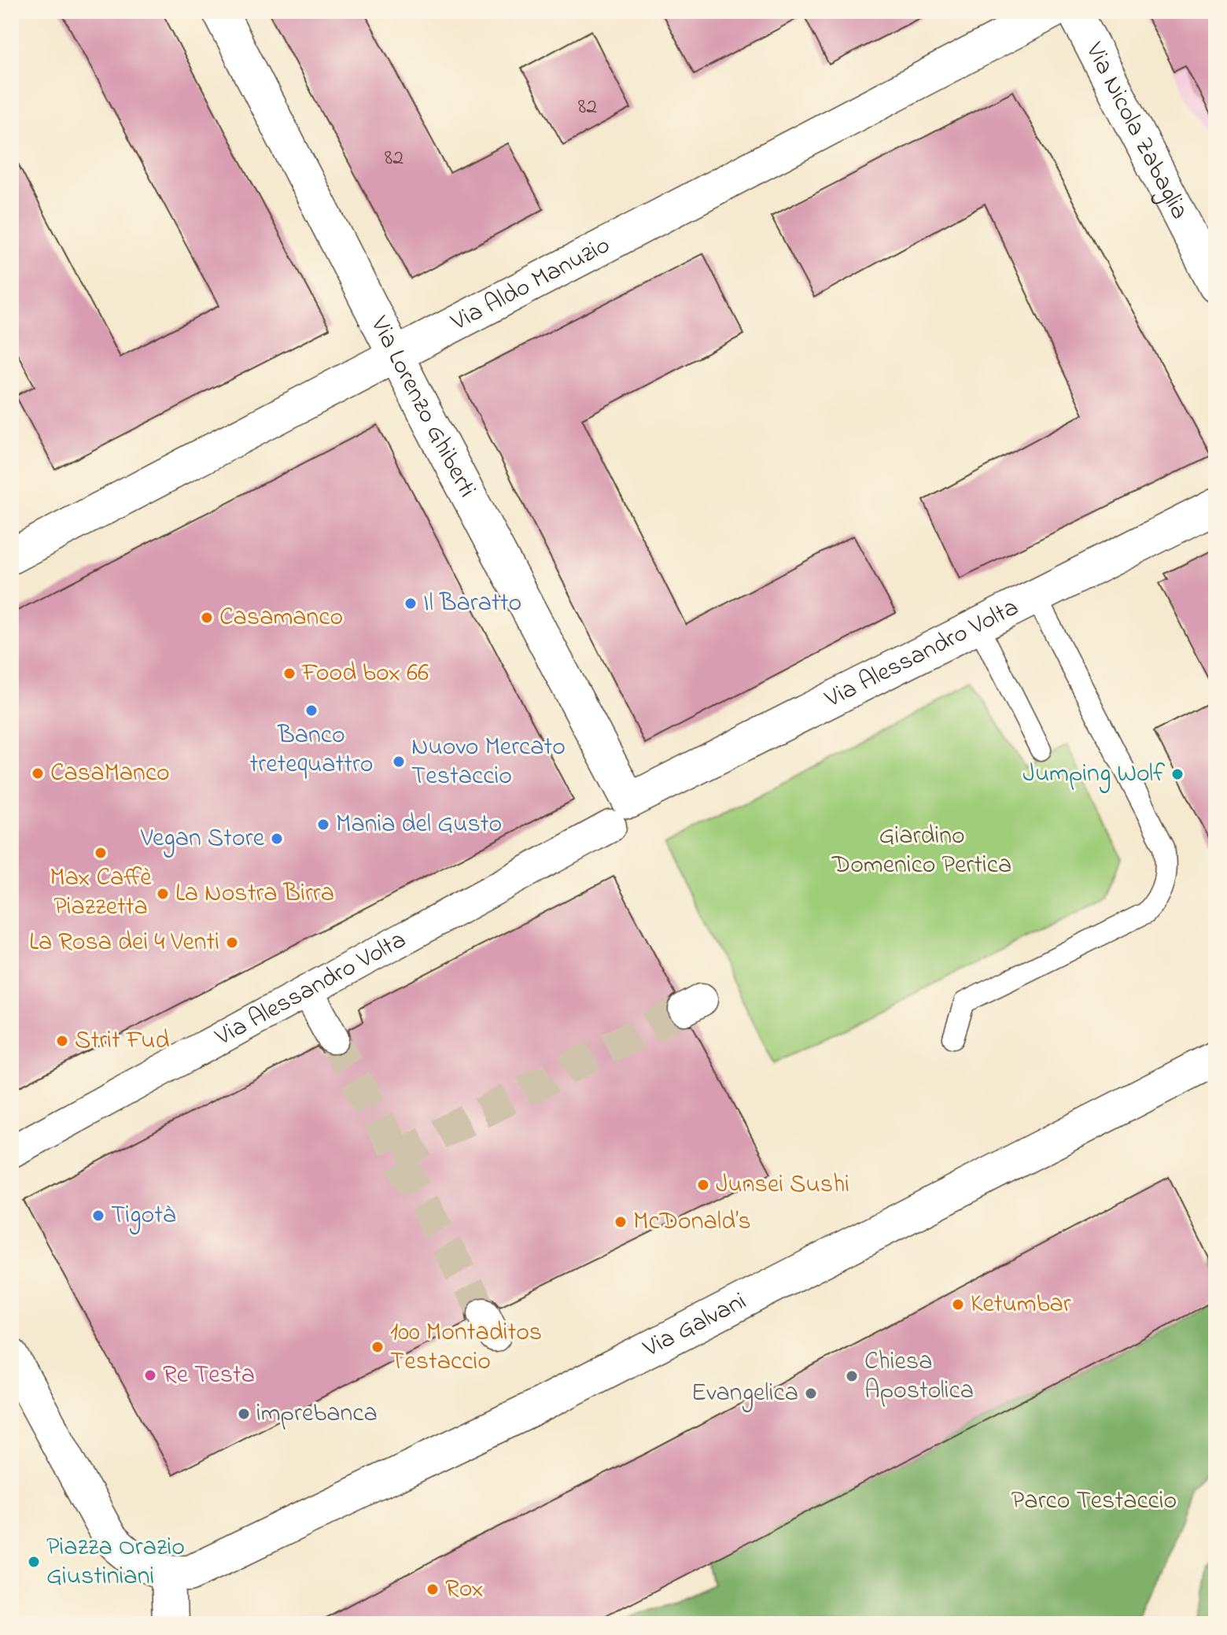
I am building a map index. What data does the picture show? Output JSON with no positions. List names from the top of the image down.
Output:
{
  "streets": {
    "street": [
      "Via Nicola Zabaglia",
      "Via Aldo Manuzio",
      "Via Lorenzo Ghiberti",
      "Via Alessandro Volta",
      "Via Galvani"
    ]
  },
  "crossings": [
    ["Via Aldo Manuzio", "Via Lorenzo Ghiberti"],
    ["Via Lorenzo Ghiberti", "Via Alessandro Volta"]
  ],
  "parks": ["Giardino Domenico Pertica", "Parco Testaccio"],
  "places": [
    "Il Baratto",
    "Casamanco",
    "Food box 66",
    "Banco tretequattro",
    "Nuovo Mercato Testaccio",
    "CasaManco",
    "Jumping Wolf",
    "Mania del Gusto",
    "Vegan Store",
    "Max Caffè Piazzetta",
    "La Nostra Birra",
    "La Rosa dei 4 Venti",
    "Strit Fud",
    "Junsei Sushi",
    "Tigotà",
    "McDonald’s",
    "Ketumbar",
    "100 Montaditos Testaccio",
    "Re Testa",
    "Chiesa Apostolica",
    "Evangelica",
    "imprebanca",
    "Piazza Orazio Giustiniani",
    "Rox"
  ],
  "house_numbers": ["82", "82"]
}
